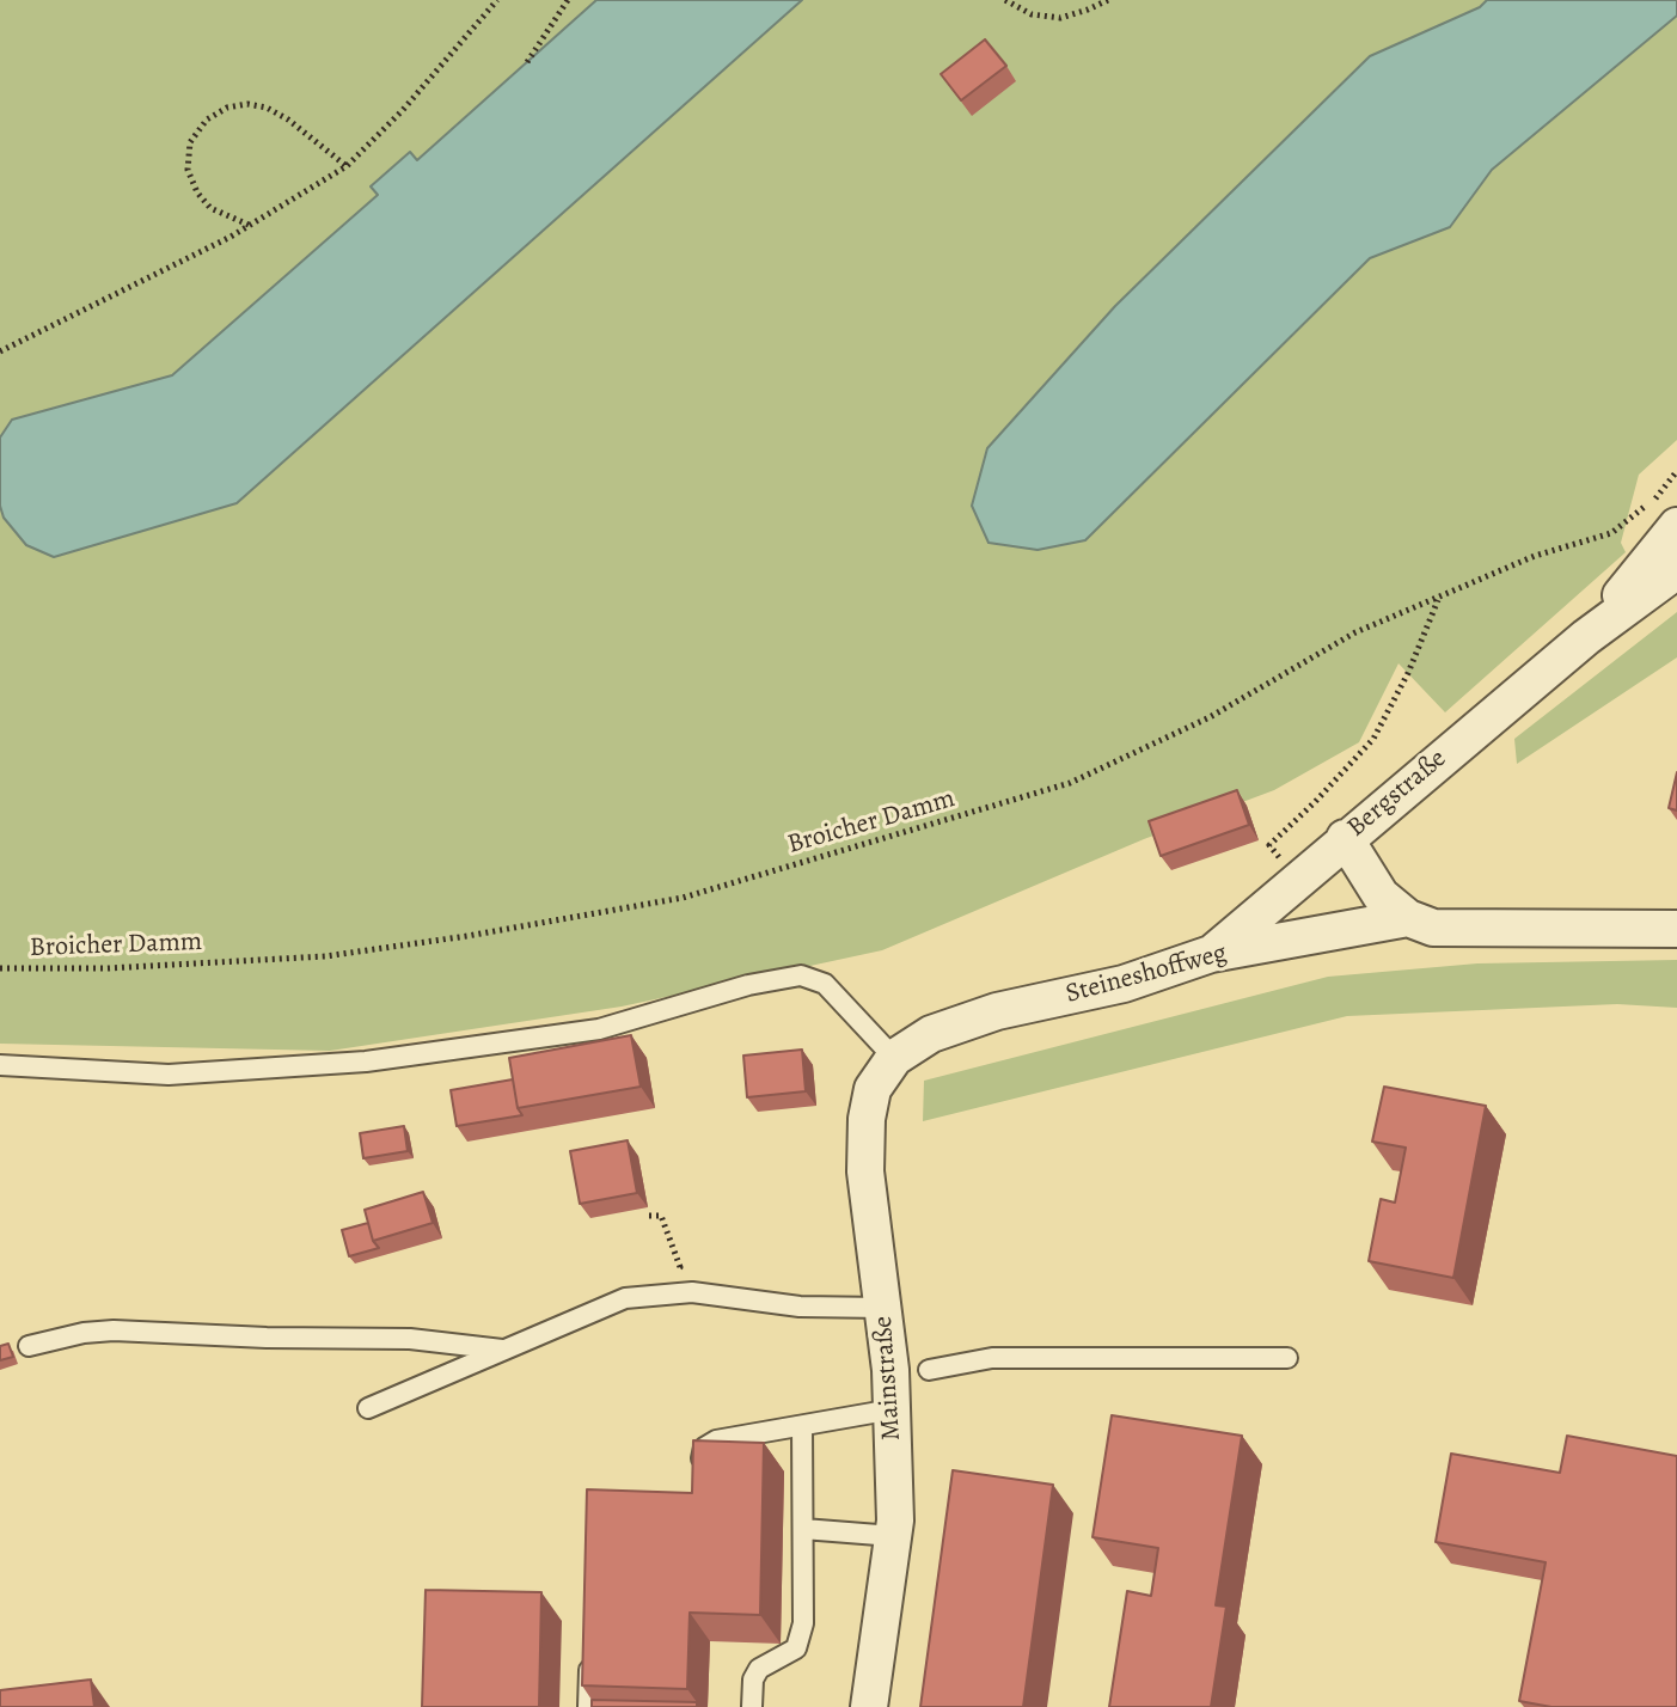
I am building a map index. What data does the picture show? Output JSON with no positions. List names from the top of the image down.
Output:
{
  "streets": {
    "street": ["Bergstraße", "Steineshoffweg", "Mainstraße"],
    "path": ["Broicher Damm"]
  },
  "crossings": [
    ["Bergstraße", "Steineshoffweg"],
    ["Steineshoffweg", "Mainstraße"]
  ]
}
